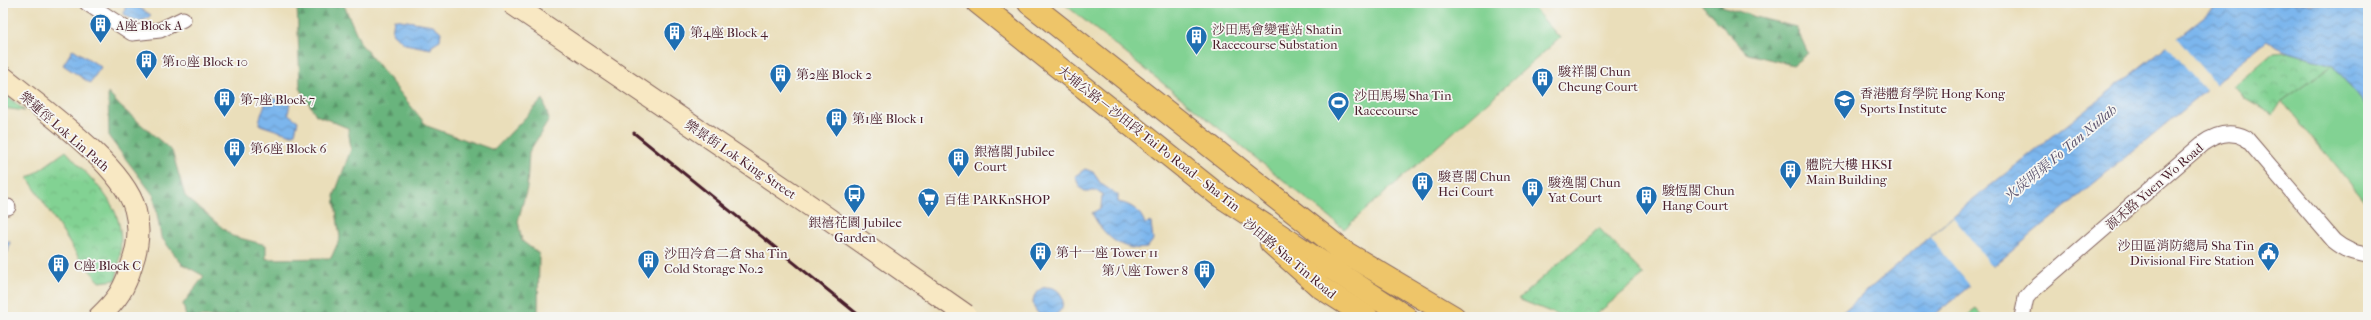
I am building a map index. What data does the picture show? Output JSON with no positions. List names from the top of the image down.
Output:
{
  "streets": {
    "highway": ["大埔公路－沙田段 Tai Po Road – Sha Tin", "沙田路 Sha Tin Road"],
    "street": ["樂蓮徑 Lok Lin Path", "樂景街 Lok King Street", "源禾路 Yuen Wo Road"]
  },
  "crossings": [
    ["大埔公路－沙田段 Tai Po Road – Sha Tin", "沙田路 Sha Tin Road"]
  ],
  "water": ["火炭明渠 Fo Tan Nullah"],
  "places": {
    "building": [
      "A座 Block A",
      "第4座 Block 4",
      "沙田馬會變電站 Shatin Racecourse Substation",
      "第10座 Block 10",
      "第2座 Block 2",
      "駿祥閣 Chun Cheung Court",
      "第7座 Block 7",
      "第1座 Block 1",
      "第6座 Block 6",
      "銀禧閣 Jubilee Court",
      "體院大樓 HKSI Main Building",
      "駿喜閣 Chun Hei Court",
      "駿逸閣 Chun Yat Court",
      "駿恆閣 Chun Hang Court",
      "第十一座 Tower 11",
      "沙田冷倉二倉 Sha Tin Cold Storage No.2",
      "C座 Block C",
      "第八座 Tower 8"
    ],
    "school or university": ["香港體育學院 Hong Kong Sports Institute"],
    "sports": ["沙田馬場 Sha Tin Racecourse"],
    "bus stop": ["銀禧花園 Jubilee Garden"],
    "supermarket": ["百佳 PARKnSHOP"],
    "public building": ["沙田區消防總局 Sha Tin Divisional Fire Station"]
  }
}
